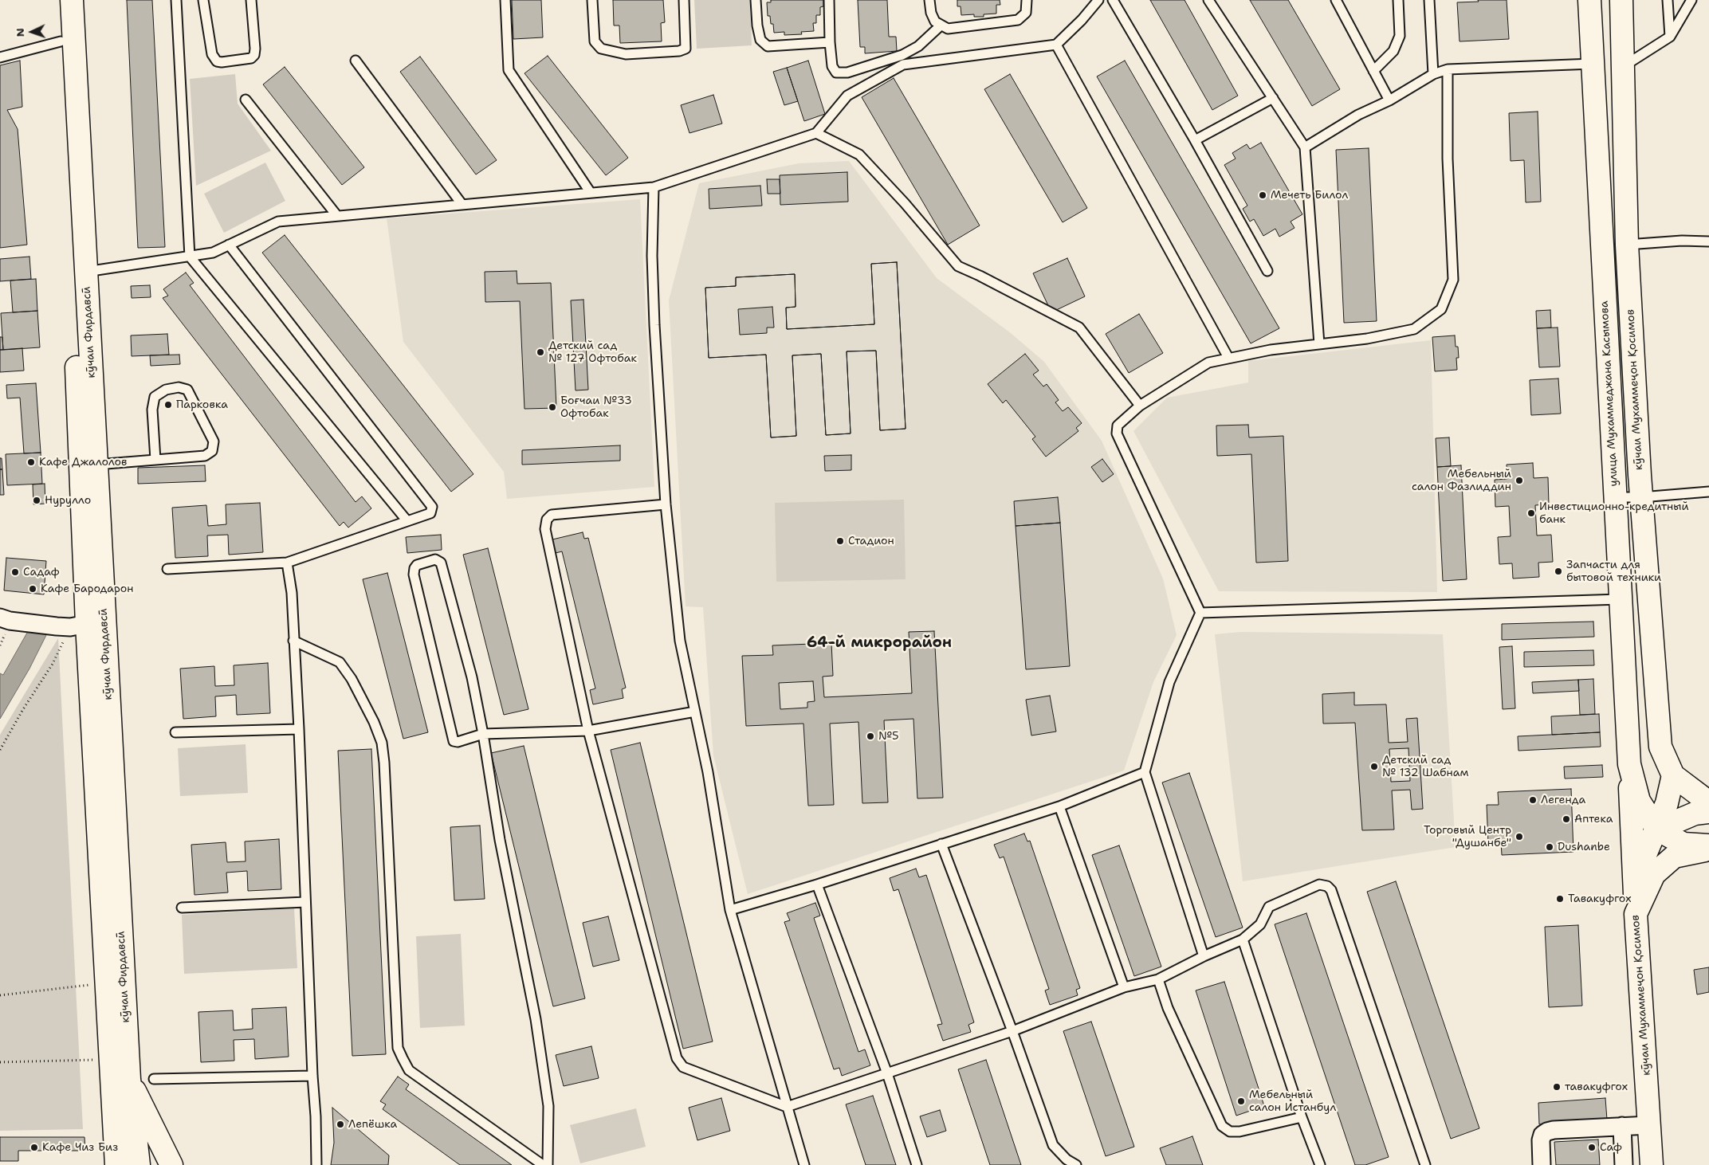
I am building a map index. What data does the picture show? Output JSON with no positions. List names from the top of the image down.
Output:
{
  "streets": {
    "street": ["кӯчаи Фирдавсӣ", "кӯчаи Мухаммеҷон Қосимов", "улица Мухаммеджана Касымова"]
  },
  "crossings": [
    ["кӯчаи Мухаммеҷон Қосимов", "улица Мухаммеджана Касымова"]
  ],
  "districts": ["64-й микрорайон"],
  "places": [
    "Мечеть Билол",
    "Детский сад № 127 Офтобак",
    "Парковка",
    "Боғчаи №33 Офтобак",
    "Кафе Джалолов",
    "Мебельный салон Фазлиддин",
    "Нурулло",
    "Инвестиционно-кредитный банк",
    "Стадион",
    "Запчасти для бытовой техники",
    "Садаф",
    "Кафе Бародарон",
    "№5",
    "Детский сад № 132 Шабнам",
    "Легенда",
    "Аптека",
    "Торговый Центр \"Душанбе\"",
    "Dushanbe",
    "Тавакуфгох",
    "тавакуфгох",
    "Мебельный салон Истанбул",
    "Лепёшка",
    "Кафе Чиз Биз",
    "Саф"
  ],
  "north": "left"
}
